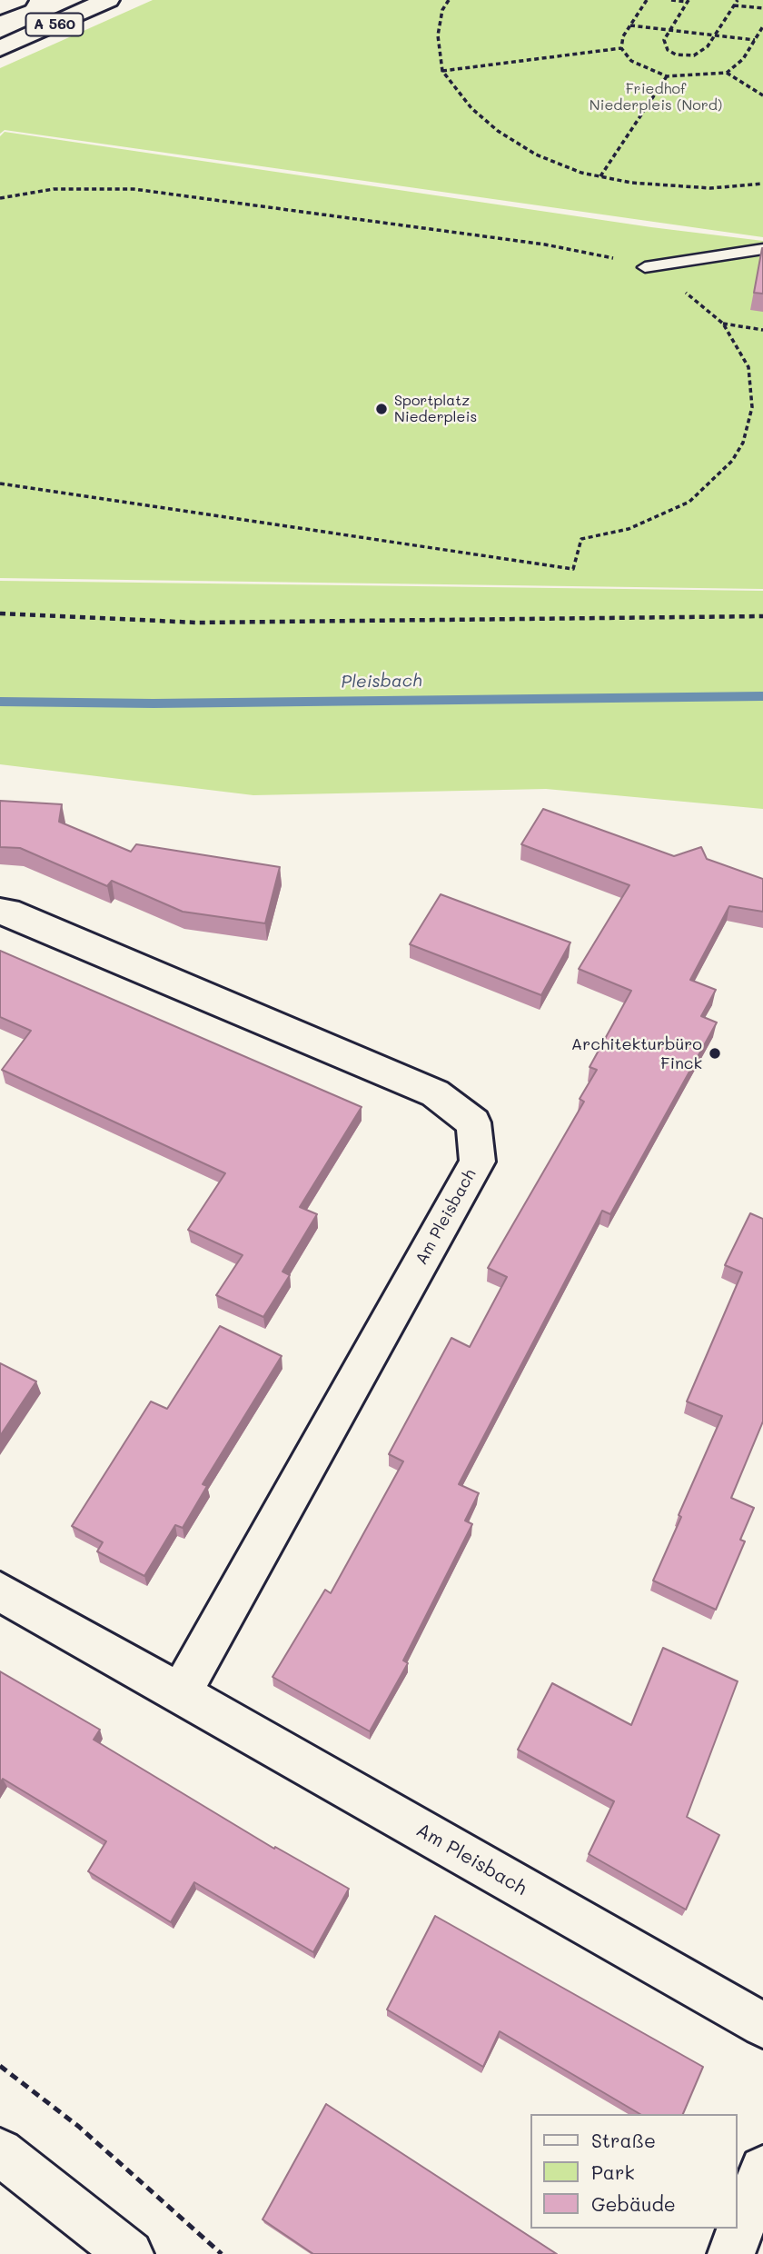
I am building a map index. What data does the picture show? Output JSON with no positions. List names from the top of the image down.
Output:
{
  "streets": {
    "main road": ["A 560", "Am Pleisbach"]
  },
  "water": ["Pleisbach"],
  "parks": ["Friedhof Niederpleis (Nord)"],
  "places": ["Sportplatz Niederpleis", "Architekturbüro Finck"],
  "legend": ["Straße", "Park", "Gebäude"]
}
